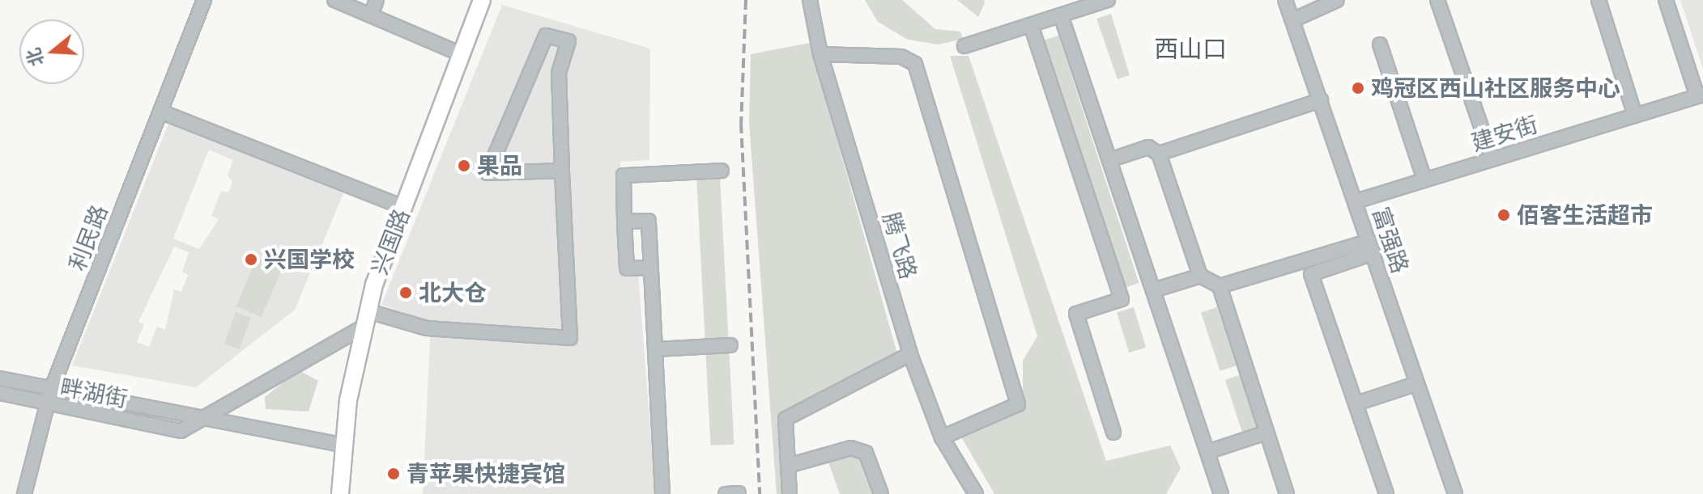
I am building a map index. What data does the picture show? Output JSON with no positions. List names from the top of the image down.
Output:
{
  "streets": {
    "main road": ["兴国路"],
    "street": [
      "建安街",
      "利民路",
      "富强路",
      "腾飞路",
      "畔湖街"
    ]
  },
  "crossings": [
    ["建安街", "富强路"],
    ["利民路", "畔湖街"]
  ],
  "districts": ["西山口"],
  "places": [
    "鸡冠区西山社区服务中心",
    "果品",
    "佰客生活超市",
    "兴国学校",
    "北大仓",
    "青苹果快捷宾馆"
  ],
  "north": "left"
}
